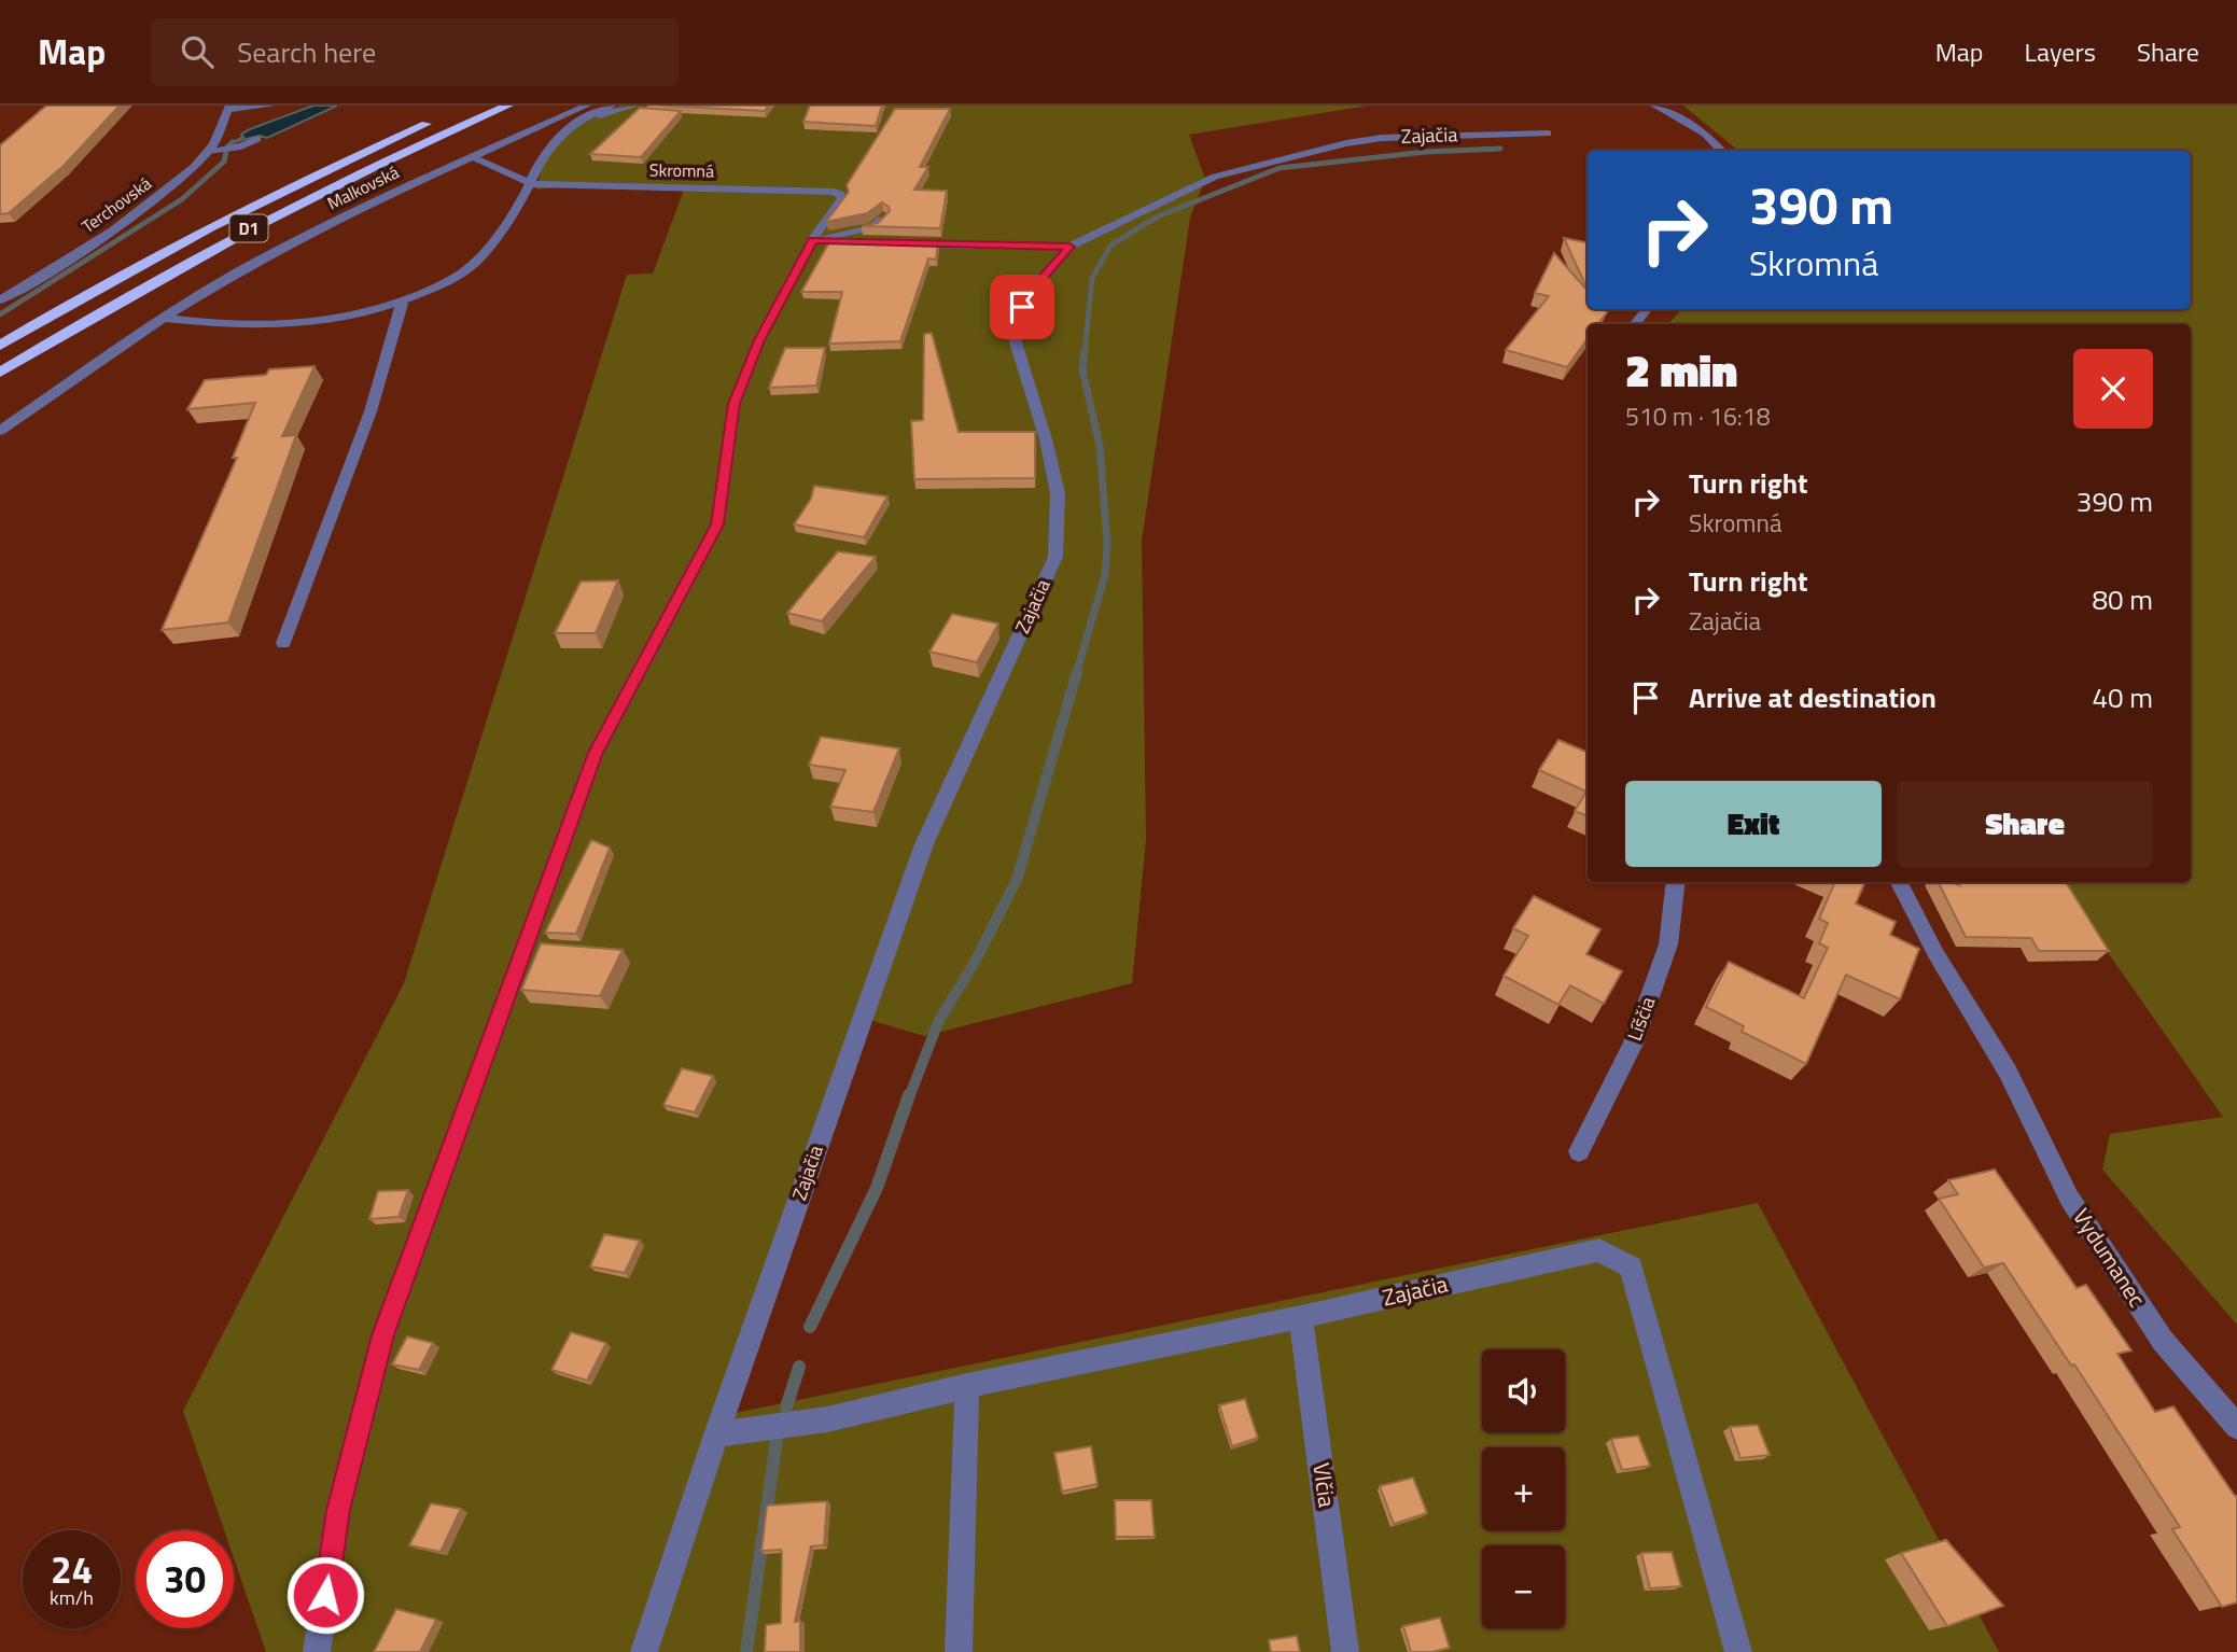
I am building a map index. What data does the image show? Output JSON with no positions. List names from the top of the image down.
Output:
{
  "streets": {
    "highway": ["D1"],
    "street": [
      "Zajačia",
      "Skromná",
      "Malkovská",
      "Terchovská",
      "Líščia",
      "Vydumanec",
      "Vlčia"
    ]
  },
  "crossings": [
    ["Zajačia", "Vlčia"],
    ["Skromná", "Malkovská"]
  ],
  "page": {
    "header": "Map",
    "search": "Search here",
    "nav": ["Map", "Layers", "Share"],
    "turn": ["390 m", "Skromná"],
    "heading": ["2 min", "510 m · 16:18"],
    "list": [
      {
        "name": "Turn right",
        "note": "Skromná",
        "value": "390 m"
      },
      {
        "name": "Turn right",
        "note": "Zajačia",
        "value": "80 m"
      },
      {
        "name": "Arrive at destination",
        "value": "40 m"
      }
    ],
    "buttons": ["Exit", "Share"],
    "map_buttons": ["+", "−"],
    "speed": "24 km/h",
    "limit": "30"
  }
}
